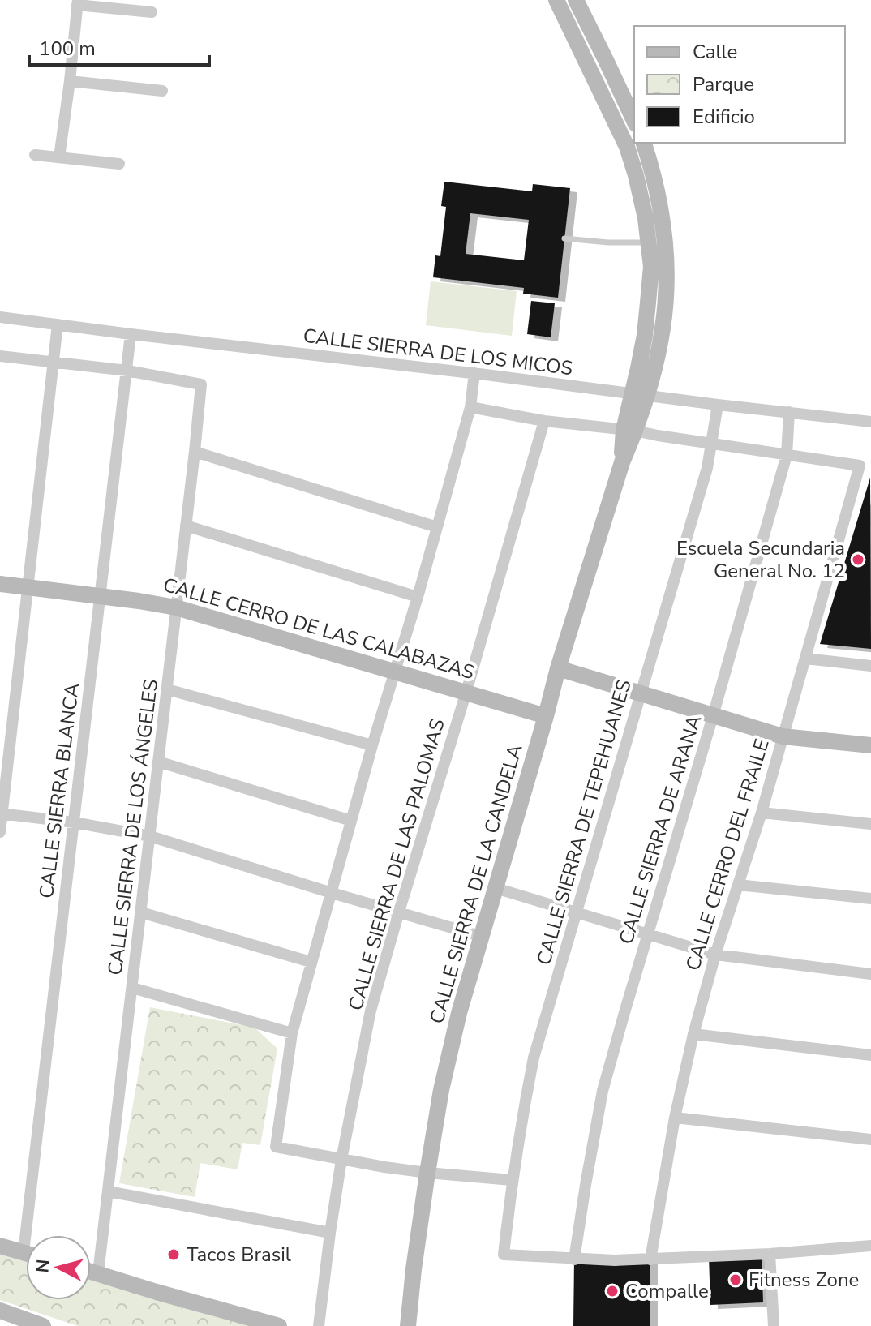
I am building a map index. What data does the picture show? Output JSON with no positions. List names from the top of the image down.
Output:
{
  "streets": {
    "street": [
      "CALLE SIERRA DE LOS MICOS",
      "CALLE CERRO DE LAS CALABAZAS",
      "CALLE SIERRA BLANCA",
      "CALLE SIERRA DE TEPEHUANES",
      "CALLE SIERRA DE LOS ÁNGELES",
      "CALLE SIERRA DE ARANA",
      "CALLE CERRO DEL FRAILE",
      "CALLE SIERRA DE LAS PALOMAS",
      "CALLE SIERRA DE LA CANDELA"
    ]
  },
  "crossings": [
    ["CALLE SIERRA DE LOS MICOS", "CALLE SIERRA BLANCA"],
    ["CALLE SIERRA DE LOS MICOS", "CALLE SIERRA DE TEPEHUANES"],
    ["CALLE SIERRA DE LOS MICOS", "CALLE SIERRA DE ARANA"],
    ["CALLE SIERRA DE LOS MICOS", "CALLE SIERRA DE LA CANDELA"],
    ["CALLE CERRO DE LAS CALABAZAS", "CALLE SIERRA BLANCA"],
    ["CALLE CERRO DE LAS CALABAZAS", "CALLE SIERRA DE LOS ÁNGELES"],
    ["CALLE CERRO DE LAS CALABAZAS", "CALLE SIERRA DE LAS PALOMAS"],
    ["CALLE CERRO DE LAS CALABAZAS", "CALLE SIERRA DE LA CANDELA"],
    ["CALLE SIERRA BLANCA", "CALLE SIERRA DE LOS ÁNGELES"],
    ["CALLE SIERRA DE TEPEHUANES", "CALLE SIERRA DE ARANA"],
    ["CALLE SIERRA DE ARANA", "CALLE CERRO DEL FRAILE"]
  ],
  "places": [
    "Escuela Secundaria General No. 12",
    "Tacos Brasil",
    "Fitness Zone",
    "Compalle"
  ],
  "legend": ["Calle", "Parque", "Edificio"],
  "scale_bar": "100 m",
  "north": "left"
}
